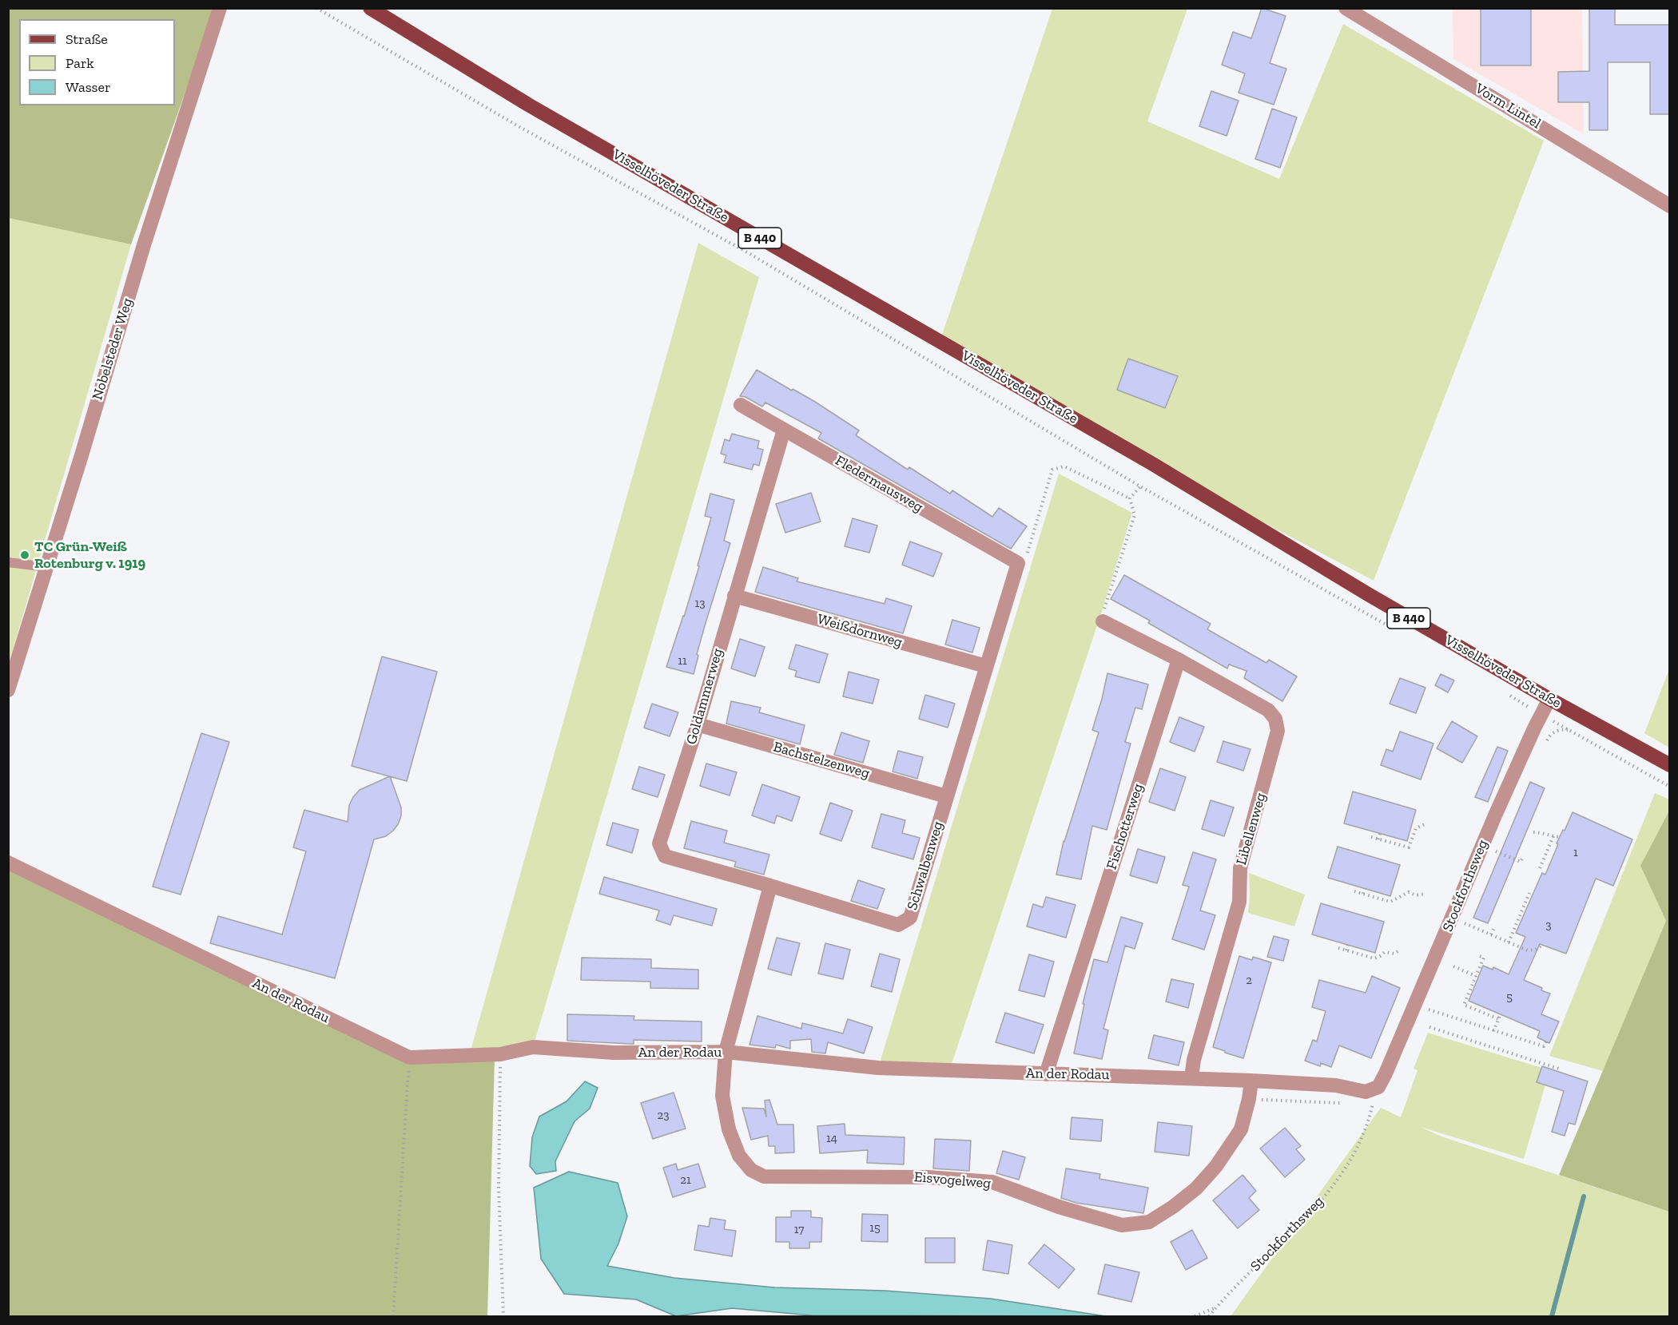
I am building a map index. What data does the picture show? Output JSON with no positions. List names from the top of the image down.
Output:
{
  "streets": {
    "main road": ["Visselhöveder Straße", "B 440"],
    "street": [
      "Vorm Lintel",
      "Nobelsteder Weg",
      "Fledermausweg",
      "Weißdornweg",
      "Goldammerweg",
      "Bachstelzenweg",
      "Fischotterweg",
      "Libellenweg",
      "Schwalbenweg",
      "Stockforthsweg",
      "An der Rodau",
      "Eisvogelweg"
    ]
  },
  "crossings": [
    ["Visselhöveder Straße", "Stockforthsweg"],
    ["Fledermausweg", "Goldammerweg"],
    ["Fledermausweg", "Schwalbenweg"],
    ["Weißdornweg", "Goldammerweg"],
    ["Weißdornweg", "Schwalbenweg"],
    ["Goldammerweg", "Bachstelzenweg"],
    ["Goldammerweg", "Schwalbenweg"],
    ["Bachstelzenweg", "Schwalbenweg"],
    ["Fischotterweg", "Libellenweg"],
    ["Fischotterweg", "An der Rodau"],
    ["Libellenweg", "An der Rodau"],
    ["Stockforthsweg", "An der Rodau"],
    ["An der Rodau", "Eisvogelweg"]
  ],
  "places": ["TC Grün-Weiß Rotenburg v. 1919"],
  "house_numbers": [
    "13",
    "11",
    "1",
    "3",
    "2",
    "5",
    "23",
    "14",
    "21",
    "15",
    "17"
  ],
  "legend": ["Straße", "Park", "Wasser"]
}
